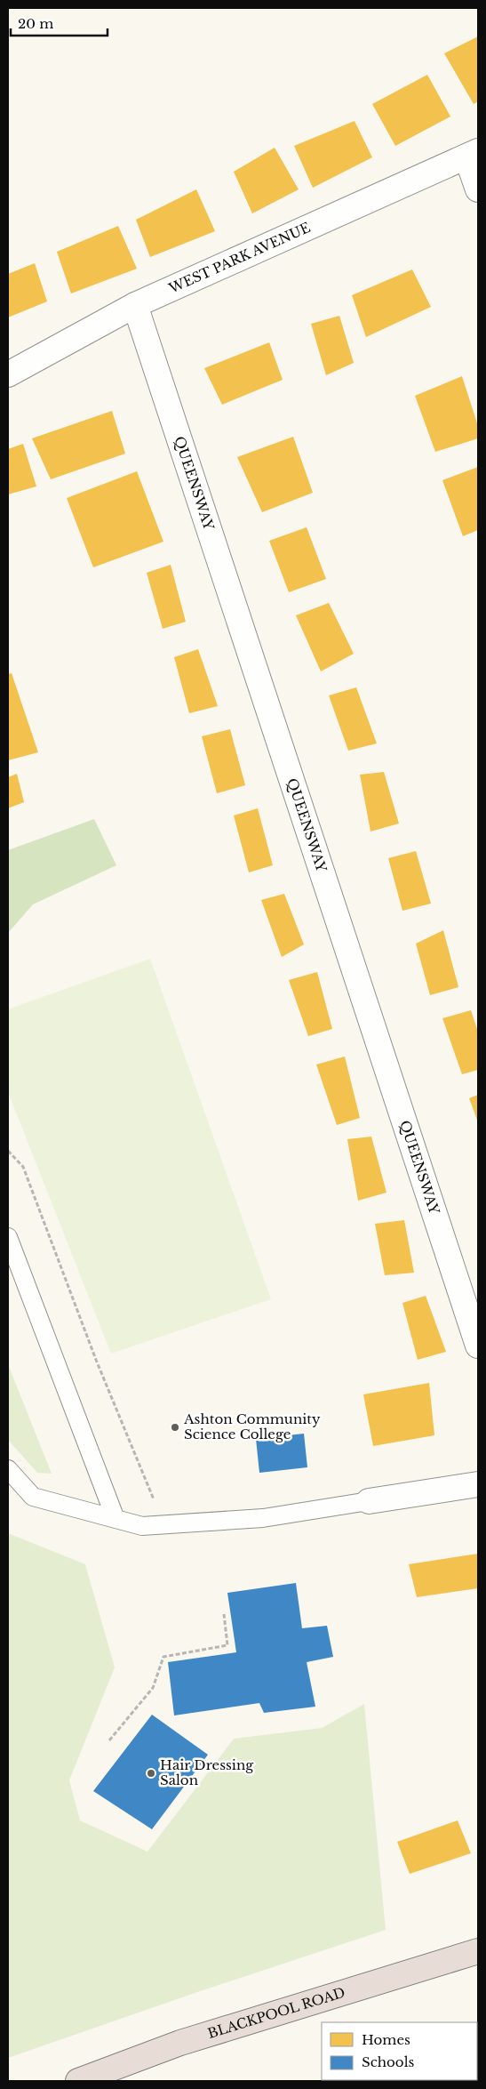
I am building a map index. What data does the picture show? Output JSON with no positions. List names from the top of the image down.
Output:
{
  "streets": {
    "highway": ["BLACKPOOL ROAD"],
    "street": ["WEST PARK AVENUE", "QUEENSWAY"]
  },
  "crossings": [
    ["WEST PARK AVENUE", "QUEENSWAY"]
  ],
  "places": ["Ashton Community Science College", "Hair Dressing Salon"],
  "legend": ["Homes", "Schools"],
  "scale_bar": "20 m"
}
